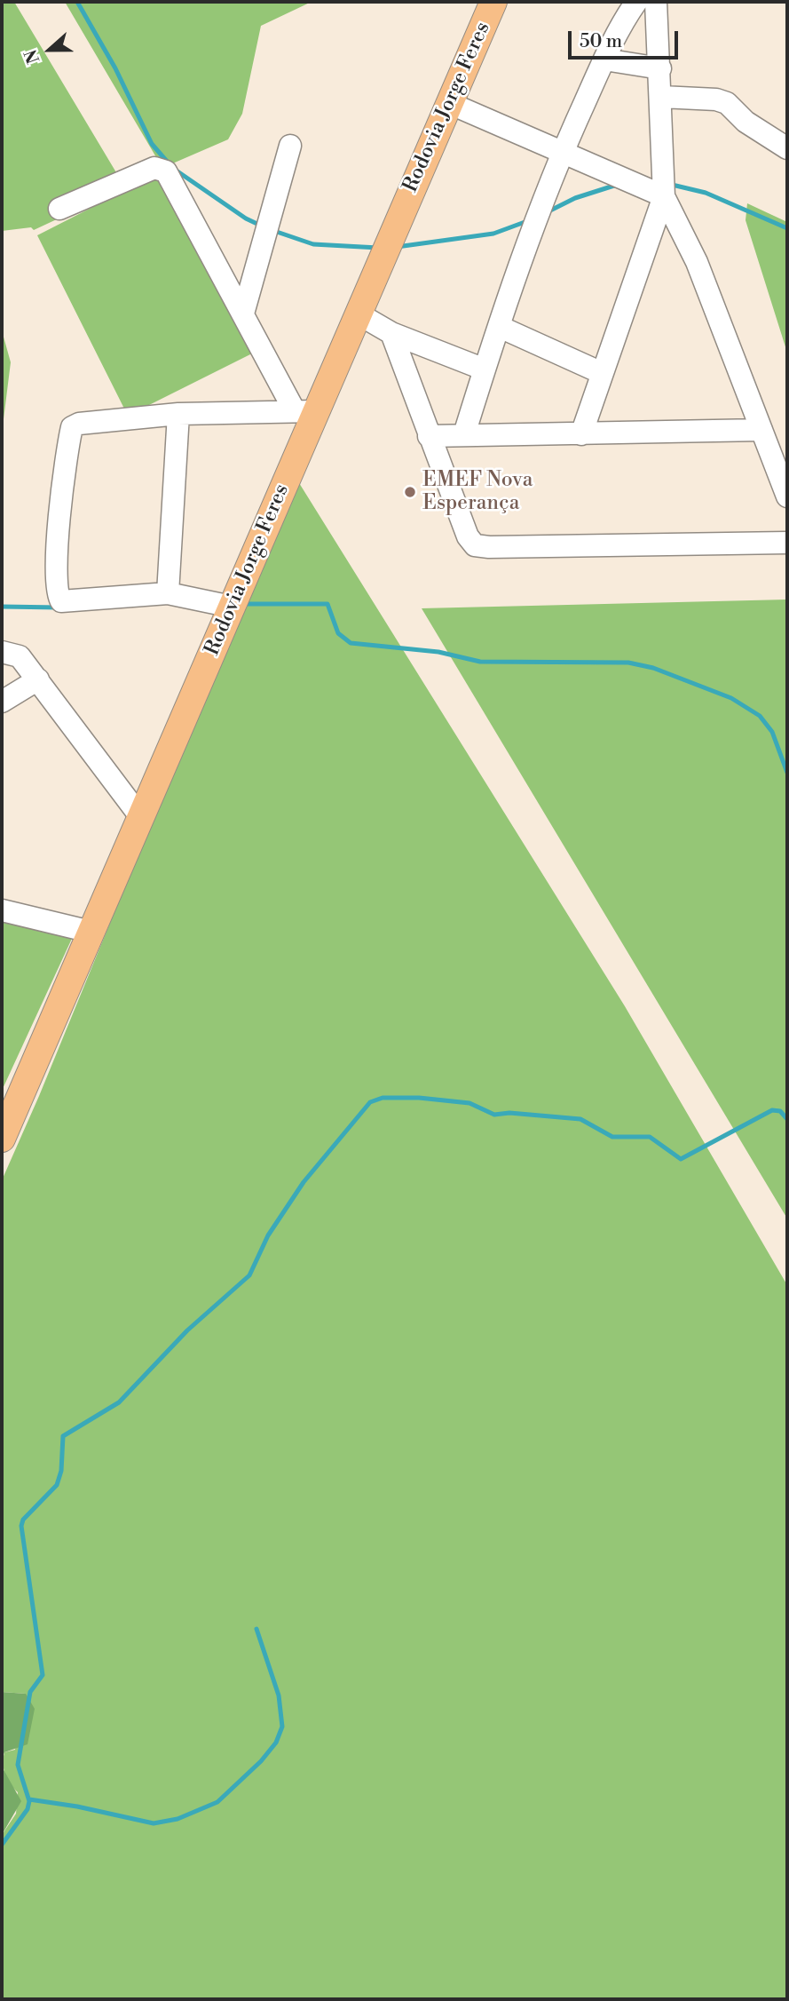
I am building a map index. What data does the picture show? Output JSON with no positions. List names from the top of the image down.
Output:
{
  "streets": {
    "main road": ["Rodovia Jorge Feres"]
  },
  "places": ["EMEF Nova Esperança"],
  "scale_bar": "50 m",
  "north": "left"
}
